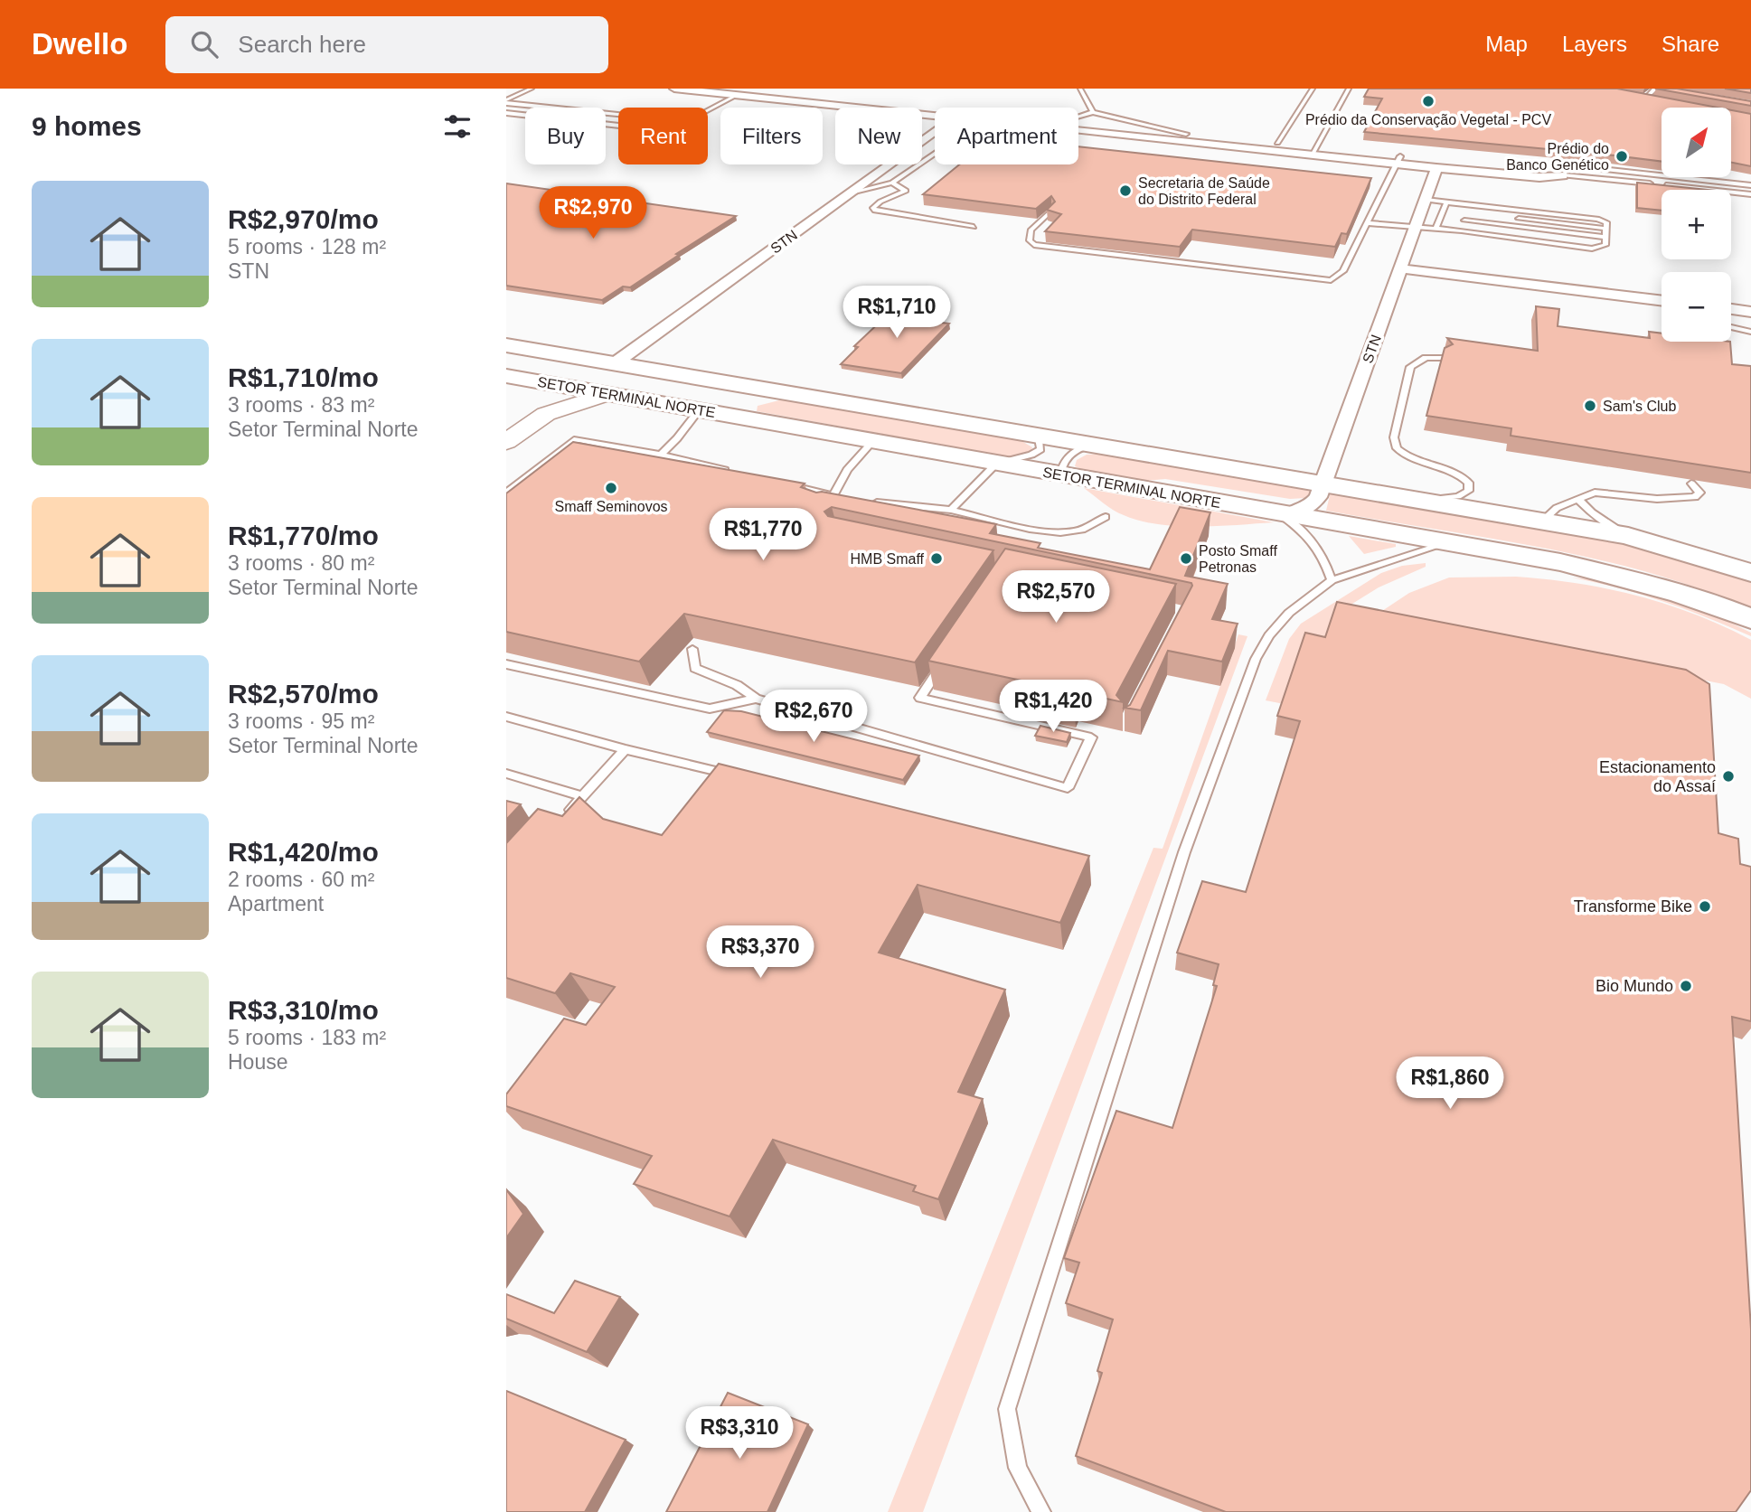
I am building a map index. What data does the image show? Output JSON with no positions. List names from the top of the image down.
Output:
{
  "streets": {
    "main road": ["SETOR TERMINAL NORTE"],
    "street": ["STN"]
  },
  "crossings": [
    ["STN", "SETOR TERMINAL NORTE"]
  ],
  "places": [
    "Prédio da Conservação Vegetal - PCV",
    "Prédio do Banco Genético",
    "Secretaria de Saúde do Distrito Federal",
    "Sam's Club",
    "Smaff Seminovos",
    "HMB Smaff",
    "Posto Smaff Petronas",
    "Estacionamento do Assaí",
    "Transforme Bike",
    "Bio Mundo"
  ],
  "north": "top right",
  "page": {
    "header": "Dwello",
    "search": "Search here",
    "nav": ["Map", "Layers", "Share"],
    "heading": "9 homes",
    "map_buttons": ["+", "−"],
    "chip": [
      "Buy",
      "Rent",
      "Filters",
      "New",
      "Apartment"
    ],
    "list": [
      {
        "name": "R$2,970/mo",
        "note": "5 rooms · 128 m² · STN"
      },
      {
        "name": "R$1,710/mo",
        "note": "3 rooms · 83 m² · Setor Terminal Norte"
      },
      {
        "name": "R$1,770/mo",
        "note": "3 rooms · 80 m² · Setor Terminal Norte"
      },
      {
        "name": "R$2,570/mo",
        "note": "3 rooms · 95 m² · Setor Terminal Norte"
      },
      {
        "name": "R$1,420/mo",
        "note": "2 rooms · 60 m² · Apartment"
      },
      {
        "name": "R$3,310/mo",
        "note": "5 rooms · 183 m² · House"
      }
    ],
    "price": [
      "R$2,970",
      "R$1,710",
      "R$1,770",
      "R$2,570",
      "R$1,420",
      "R$2,670",
      "R$3,370",
      "R$1,860",
      "R$3,310"
    ]
  }
}
